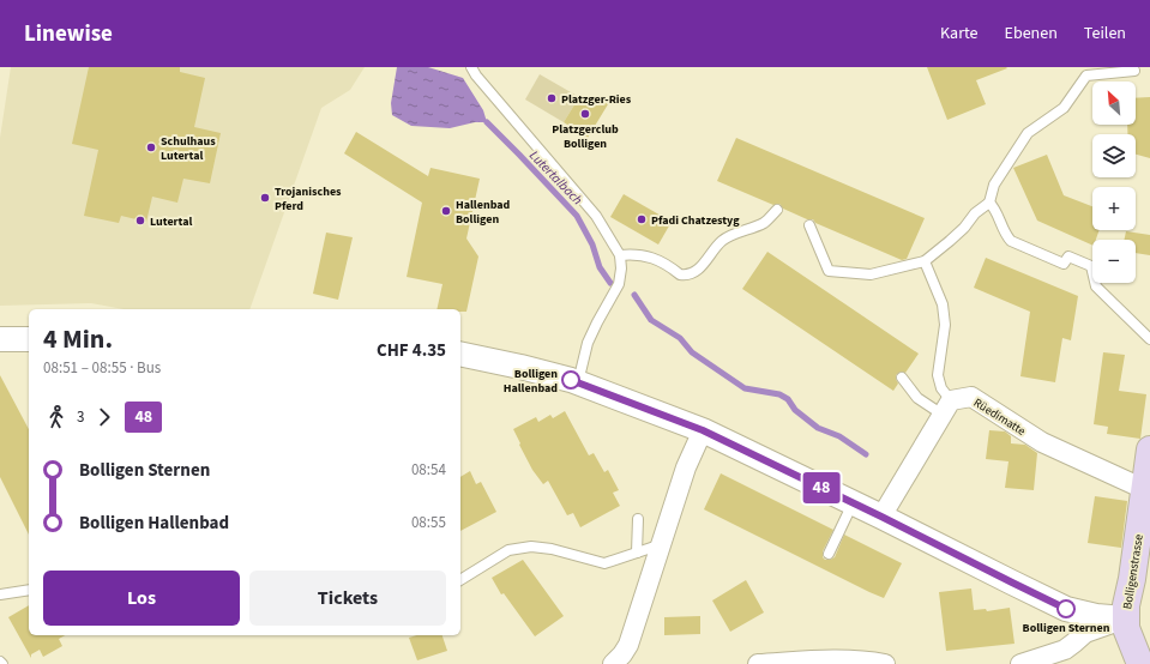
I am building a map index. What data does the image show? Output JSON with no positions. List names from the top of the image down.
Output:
{
  "streets": {
    "main road": ["Bolligenstrasse"],
    "street": ["Rüedimatte"]
  },
  "crossings": [
    ["Rüedimatte", "Bolligenstrasse"]
  ],
  "water": ["Lutertalbach"],
  "places": [
    "Platzger-Ries",
    "Platzgerclub Bolligen",
    "Schulhaus Lutertal",
    "Trojanisches Pferd",
    "Hallenbad Bolligen",
    "Pfadi Chatzestyg",
    "Lutertal",
    "Bolligen Hallenbad",
    "Bolligen Sternen"
  ],
  "lines": ["bus line 48"],
  "north": "top left",
  "page": {
    "header": "Linewise",
    "nav": ["Karte", "Ebenen", "Teilen"],
    "on_map": "48",
    "map_buttons": ["+", "−"],
    "heading": ["4 Min.", "08:51 – 08:55 · Bus", "CHF 4.35"],
    "legs": ["3", "48"],
    "list": [
      {
        "name": "Bolligen Sternen",
        "value": "08:54"
      },
      {
        "name": "Bolligen Hallenbad",
        "value": "08:55"
      }
    ],
    "buttons": ["Los", "Tickets"]
  }
}
